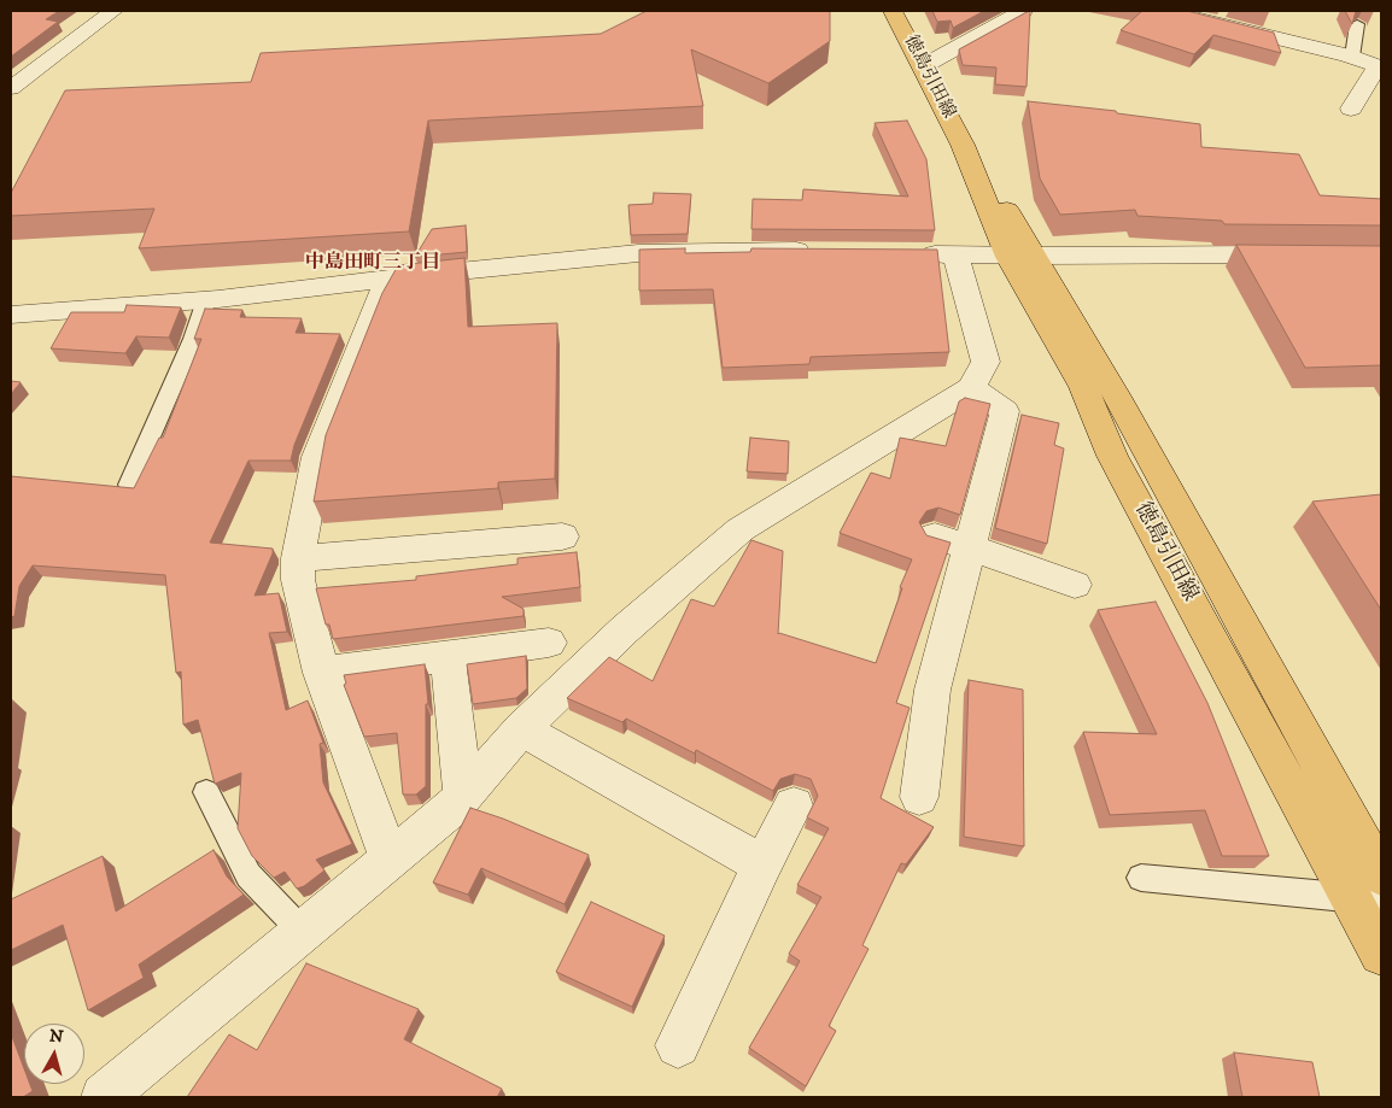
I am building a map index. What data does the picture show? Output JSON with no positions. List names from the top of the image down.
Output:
{
  "streets": {
    "main road": ["徳島引田線"]
  },
  "districts": ["中島田町三丁目"],
  "north": "top"
}
